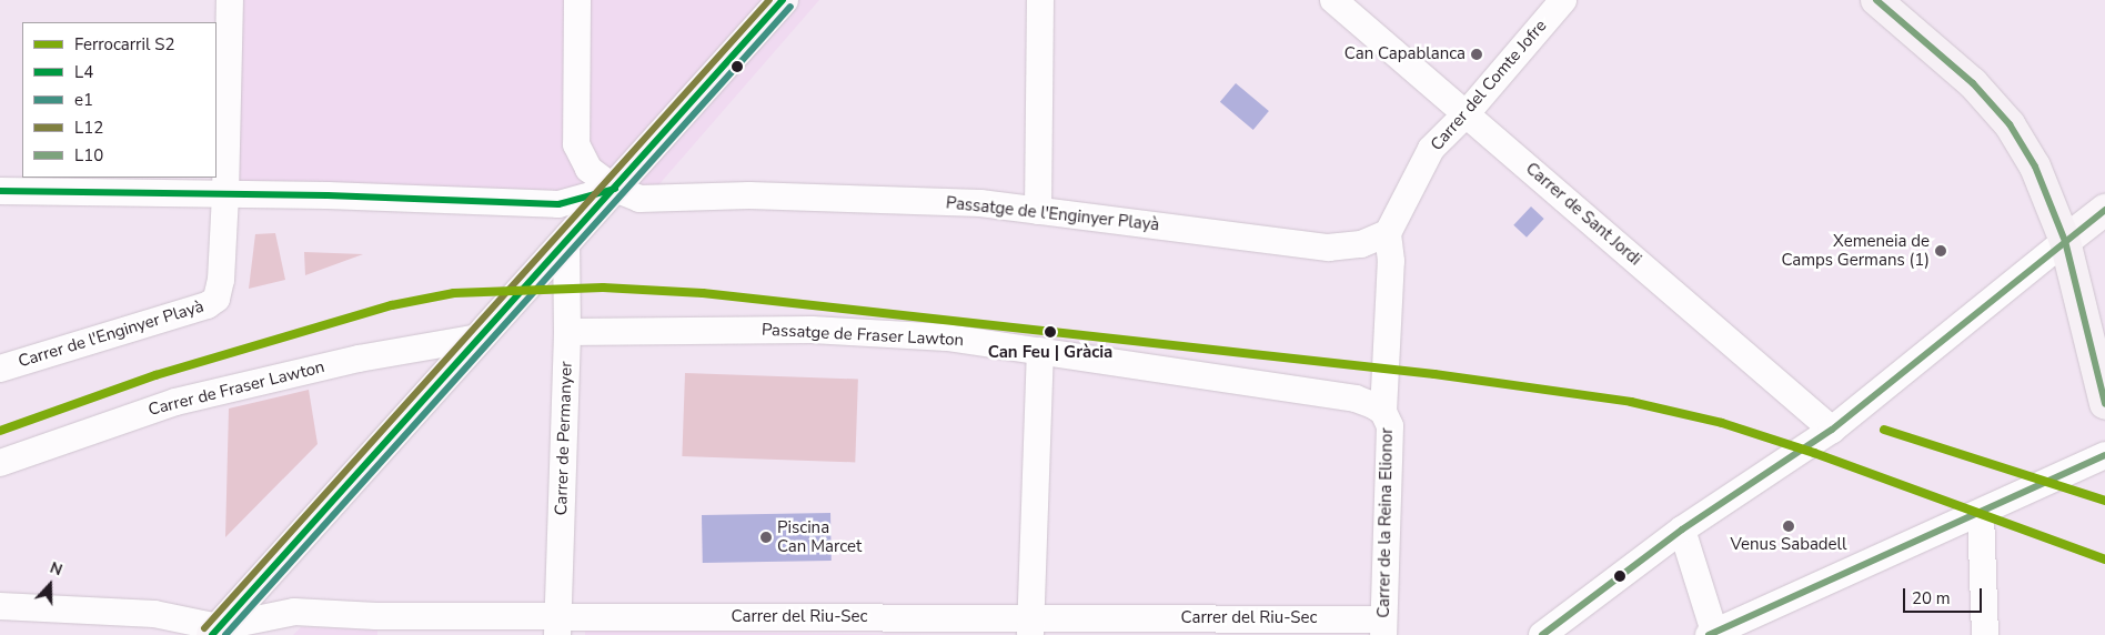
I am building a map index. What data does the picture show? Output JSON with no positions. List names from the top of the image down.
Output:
{
  "streets": {
    "street": [
      "Carrer del Comte Jofre",
      "Passatge de l'Enginyer Playà",
      "Carrer de Sant Jordi",
      "Carrer de l'Enginyer Playà",
      "Passatge de Fraser Lawton",
      "Carrer de Fraser Lawton",
      "Carrer de Permanyer",
      "Carrer de la Reina Elionor",
      "Carrer del Riu-Sec"
    ]
  },
  "crossings": [
    ["Carrer del Comte Jofre", "Passatge de l'Enginyer Playà"],
    ["Carrer del Comte Jofre", "Carrer de Sant Jordi"],
    ["Carrer del Comte Jofre", "Carrer de la Reina Elionor"],
    ["Passatge de l'Enginyer Playà", "Carrer de la Reina Elionor"],
    ["Passatge de Fraser Lawton", "Carrer de Permanyer"],
    ["Passatge de Fraser Lawton", "Carrer de la Reina Elionor"],
    ["Carrer de Permanyer", "Carrer del Riu-Sec"],
    ["Carrer de la Reina Elionor", "Carrer del Riu-Sec"]
  ],
  "places": [
    "Can Capablanca",
    "Xemeneia de Camps Germans (1)",
    "Can Feu | Gràcia",
    "Venus Sabadell",
    "Piscina Can Marcet"
  ],
  "lines": [
    "transit line L4",
    "transit line L12",
    "transit line L10",
    "transit line e1",
    "rail line S2"
  ],
  "legend": [
    "Ferrocarril S2",
    "L4",
    "e1",
    "L12",
    "L10"
  ],
  "scale_bar": "20 m",
  "north": "top"
}
